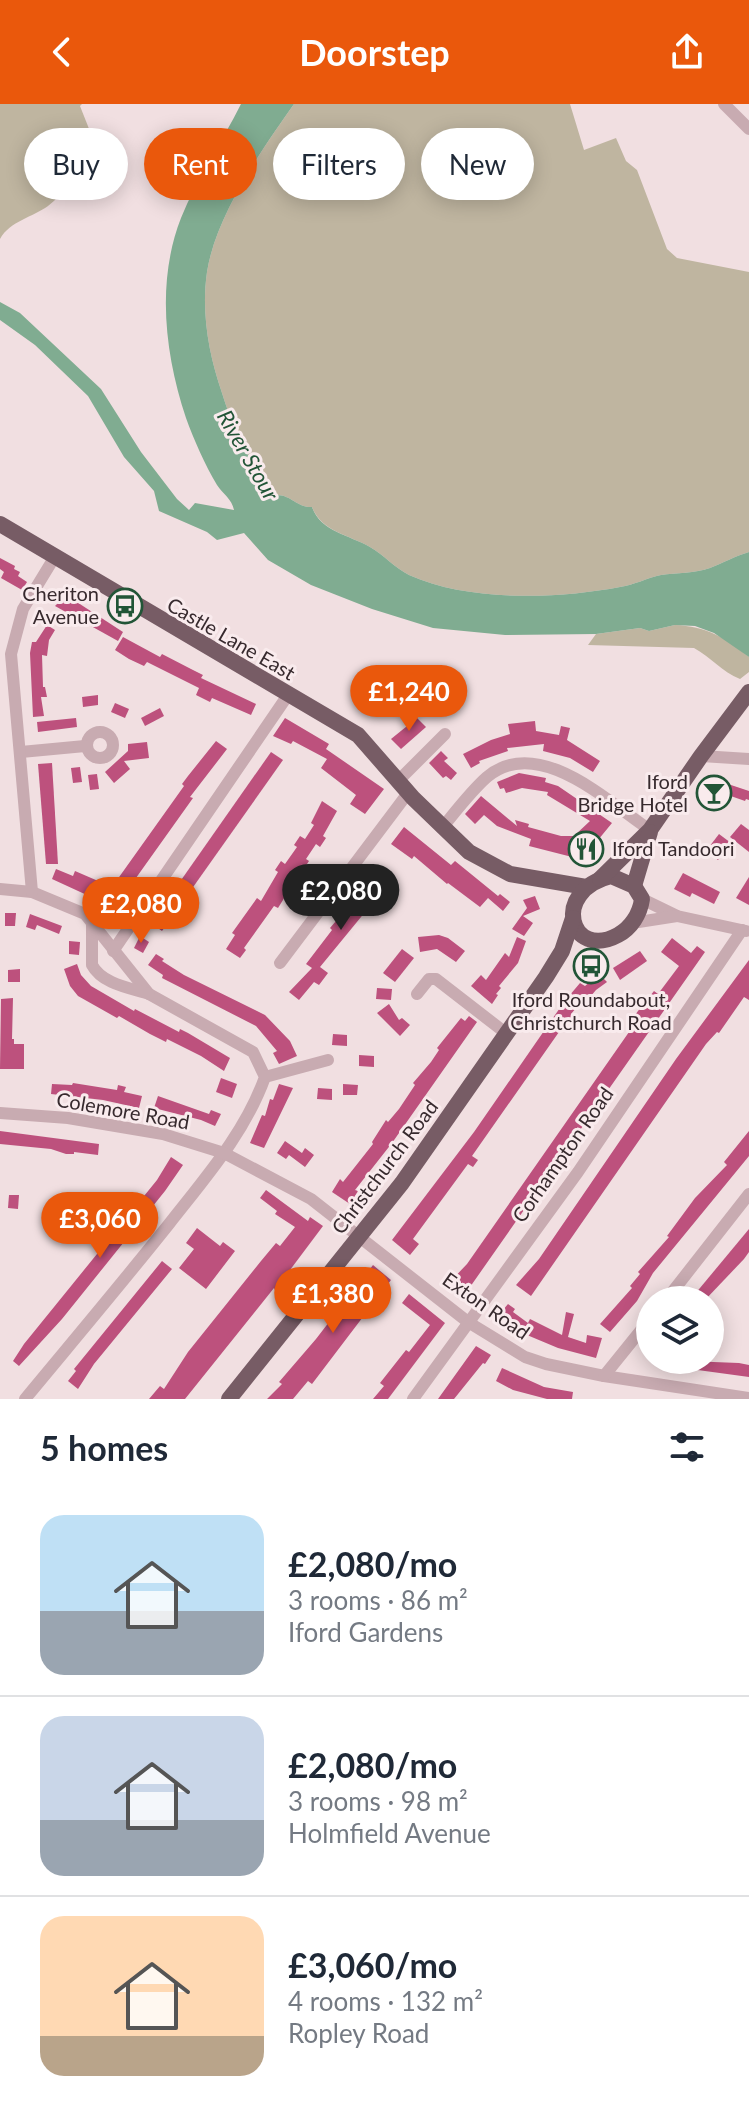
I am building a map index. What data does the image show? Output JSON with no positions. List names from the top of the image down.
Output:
{
  "streets": {
    "main road": ["Castle Lane East", "Christchurch Road"],
    "street": ["Colemore Road", "Corhampton Road", "Exton Road"]
  },
  "crossings": [
    ["Castle Lane East", "Christchurch Road"],
    ["Colemore Road", "Christchurch Road"],
    ["Colemore Road", "Exton Road"],
    ["Corhampton Road", "Exton Road"],
    ["Christchurch Road", "Exton Road"]
  ],
  "water": ["River Stour"],
  "places": {
    "bus stop": ["Cheriton Avenue", "Iford Roundabout, Christchurch Road"],
    "bar": ["Iford Bridge Hotel"],
    "restaurant": ["Iford Tandoori"]
  },
  "page": {
    "header": "Doorstep",
    "chip": [
      "Buy",
      "Rent",
      "Filters",
      "New"
    ],
    "price": [
      "£1,240",
      "£2,080",
      "£2,080",
      "£3,060",
      "£1,380"
    ],
    "heading": "5 homes",
    "list": [
      {
        "name": "£2,080/mo",
        "note": "3 rooms · 86 m² · Iford Gardens"
      },
      {
        "name": "£2,080/mo",
        "note": "3 rooms · 98 m² · Holmfield Avenue"
      },
      {
        "name": "£3,060/mo",
        "note": "4 rooms · 132 m² · Ropley Road"
      }
    ]
  }
}
